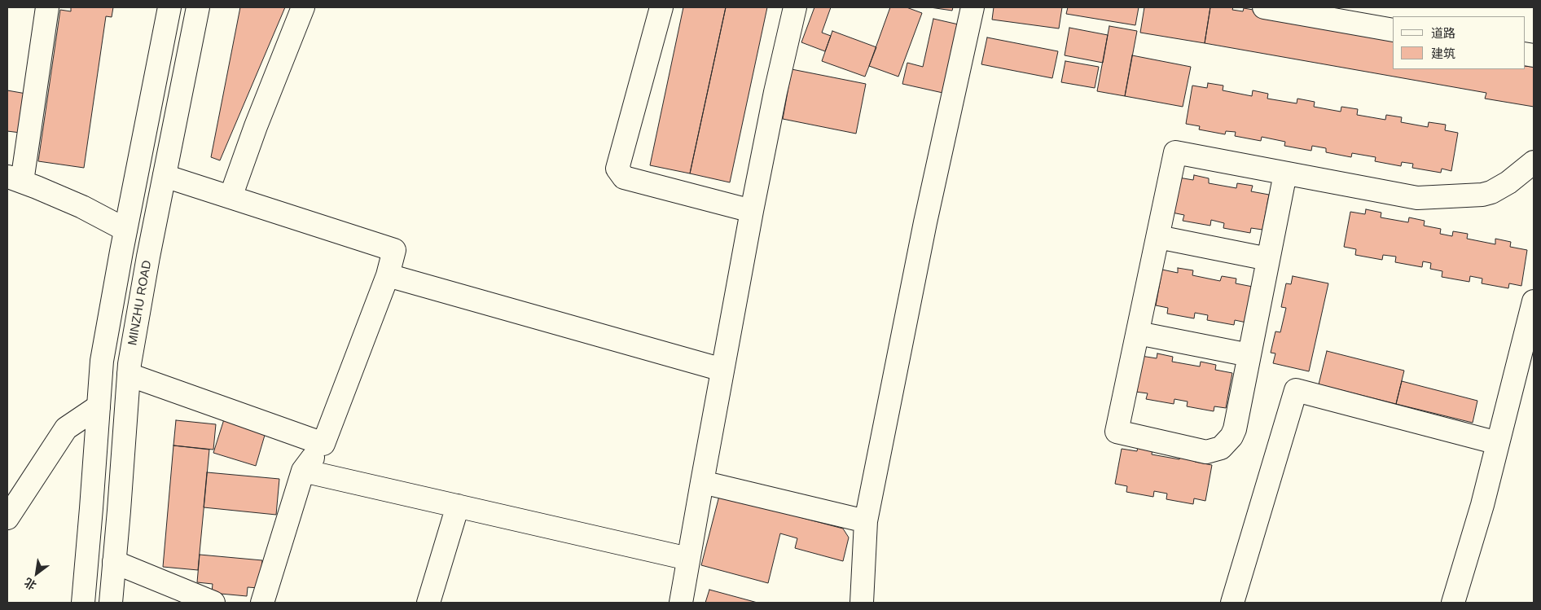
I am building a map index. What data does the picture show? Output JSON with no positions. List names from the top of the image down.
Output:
{
  "streets": {
    "street": ["MINZHU ROAD"]
  },
  "legend": ["道路", "建筑"],
  "north": "bottom left"
}
